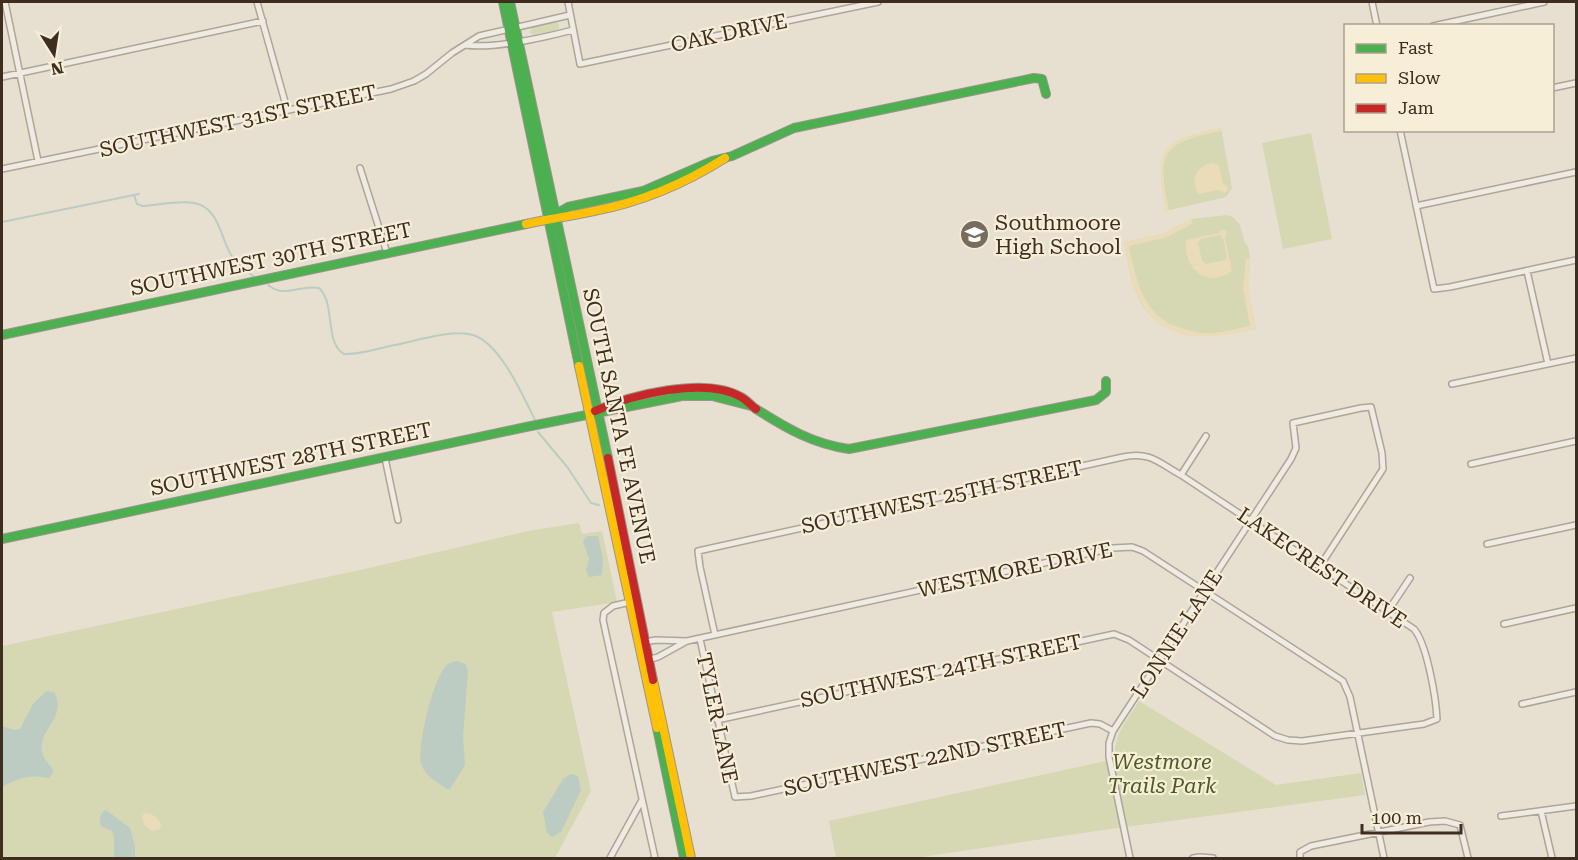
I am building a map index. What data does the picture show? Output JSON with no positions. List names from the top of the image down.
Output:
{
  "streets": {
    "street": [
      "OAK DRIVE",
      "SOUTHWEST 31ST STREET",
      "SOUTHWEST 30TH STREET",
      "SOUTH SANTA FE AVENUE",
      "SOUTHWEST 28TH STREET",
      "SOUTHWEST 25TH STREET",
      "LAKECREST DRIVE",
      "WESTMORE DRIVE",
      "LONNIE LANE",
      "SOUTHWEST 24TH STREET",
      "TYLER LANE",
      "SOUTHWEST 22ND STREET"
    ]
  },
  "crossings": [
    ["SOUTHWEST 31ST STREET", "SOUTH SANTA FE AVENUE"],
    ["SOUTHWEST 30TH STREET", "SOUTH SANTA FE AVENUE"],
    ["SOUTH SANTA FE AVENUE", "SOUTHWEST 28TH STREET"],
    ["SOUTH SANTA FE AVENUE", "WESTMORE DRIVE"],
    ["SOUTHWEST 25TH STREET", "LAKECREST DRIVE"],
    ["SOUTHWEST 25TH STREET", "TYLER LANE"],
    ["LAKECREST DRIVE", "LONNIE LANE"],
    ["LAKECREST DRIVE", "SOUTHWEST 24TH STREET"],
    ["WESTMORE DRIVE", "LONNIE LANE"],
    ["WESTMORE DRIVE", "SOUTHWEST 24TH STREET"],
    ["WESTMORE DRIVE", "TYLER LANE"],
    ["LONNIE LANE", "SOUTHWEST 24TH STREET"],
    ["LONNIE LANE", "SOUTHWEST 22ND STREET"],
    ["SOUTHWEST 24TH STREET", "TYLER LANE"],
    ["TYLER LANE", "SOUTHWEST 22ND STREET"]
  ],
  "parks": ["Westmore Trails Park"],
  "places": {
    "school or university": ["Southmoore High School"]
  },
  "legend": ["Fast", "Slow", "Jam"],
  "scale_bar": "100 m",
  "north": "bottom"
}
